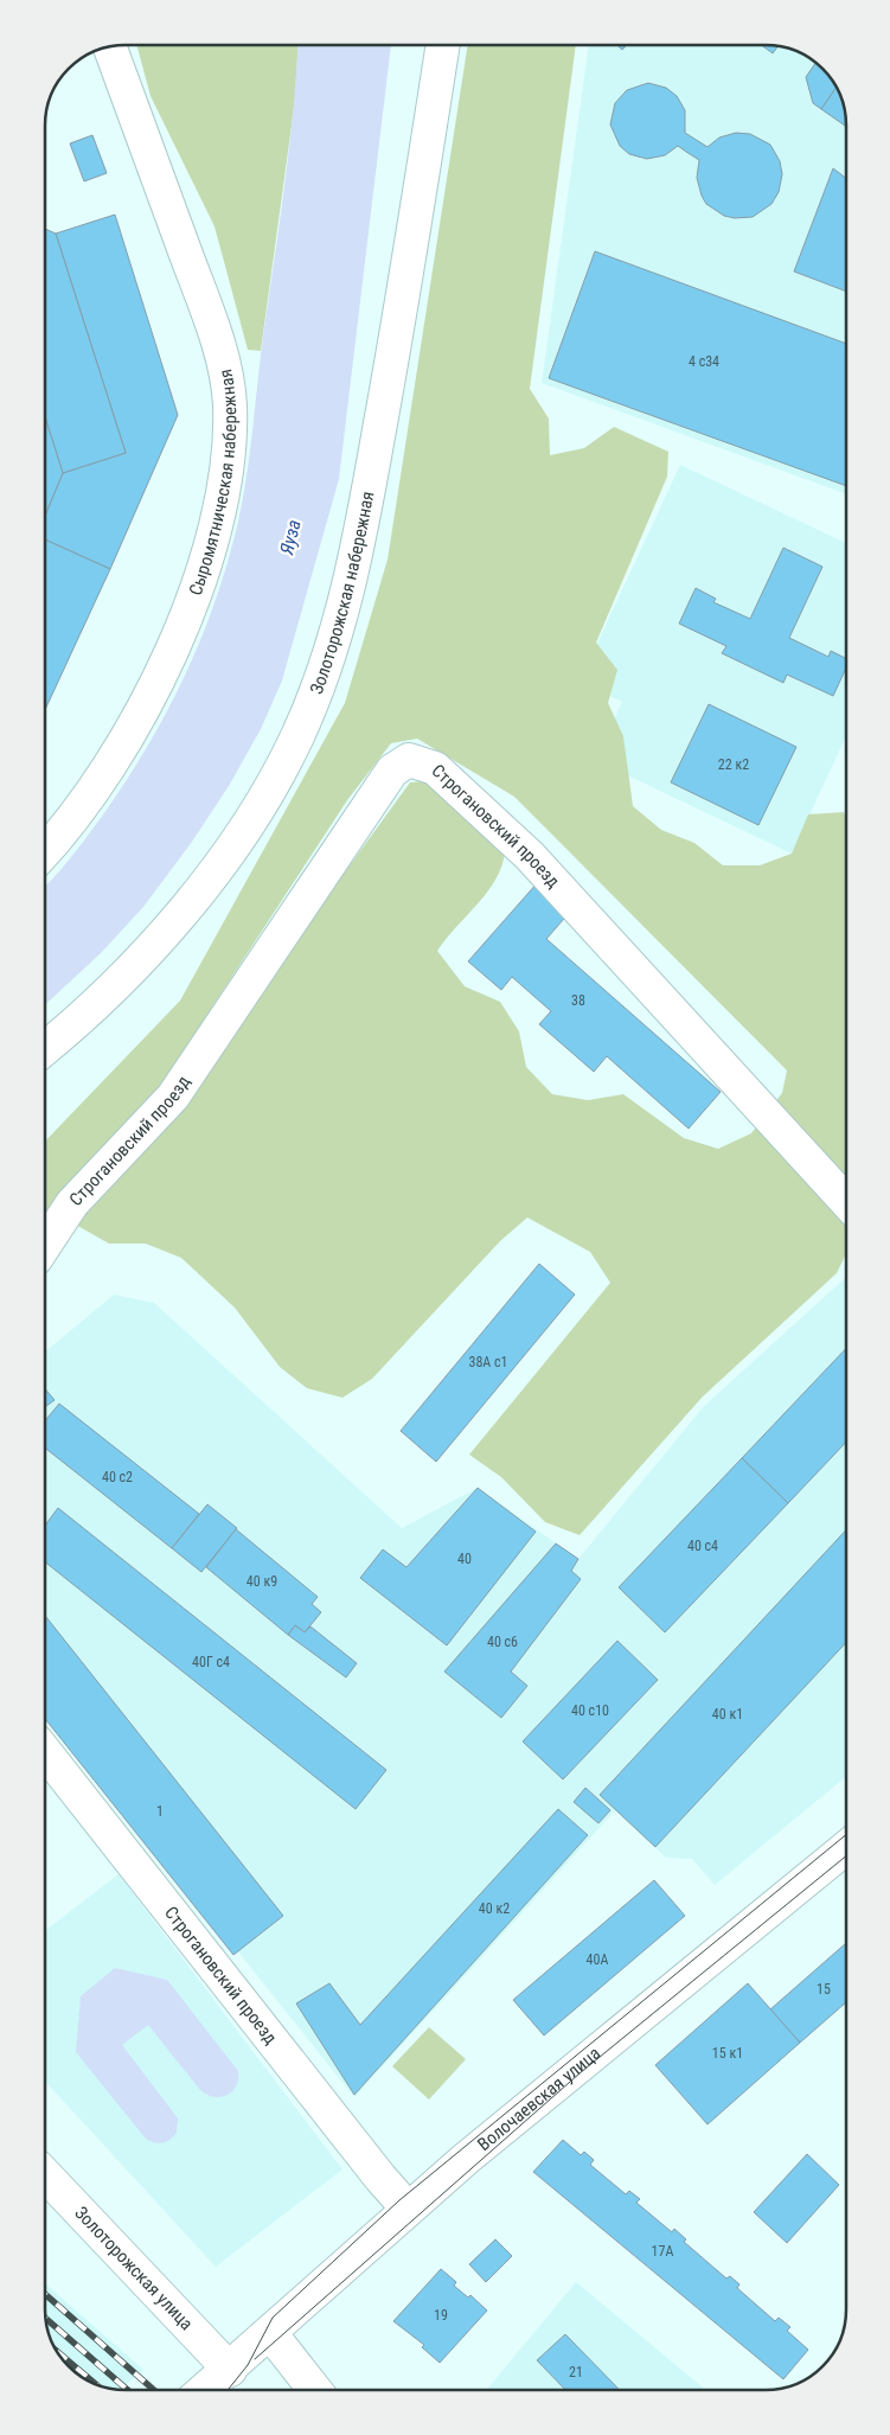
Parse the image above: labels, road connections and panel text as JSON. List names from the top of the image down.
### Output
{
  "streets": {
    "street": [
      "Сыромятническая набережная",
      "Золоторожская набережная",
      "Строгановский проезд",
      "Волочаевская улица",
      "Золоторожская улица"
    ]
  },
  "crossings": [
    ["Строгановский проезд", "Волочаевская улица"],
    ["Волочаевская улица", "Золоторожская улица"]
  ],
  "water": ["Яуза"],
  "house_numbers": [
    "4 с34",
    "22 к2",
    "38",
    "38А с1",
    "40 с2",
    "40 с4",
    "40",
    "40 к9",
    "40 с6",
    "40Г с4",
    "40 c10",
    "40 к1",
    "1",
    "40 к2",
    "40А",
    "15",
    "15 к1",
    "17А",
    "19",
    "21"
  ]
}
